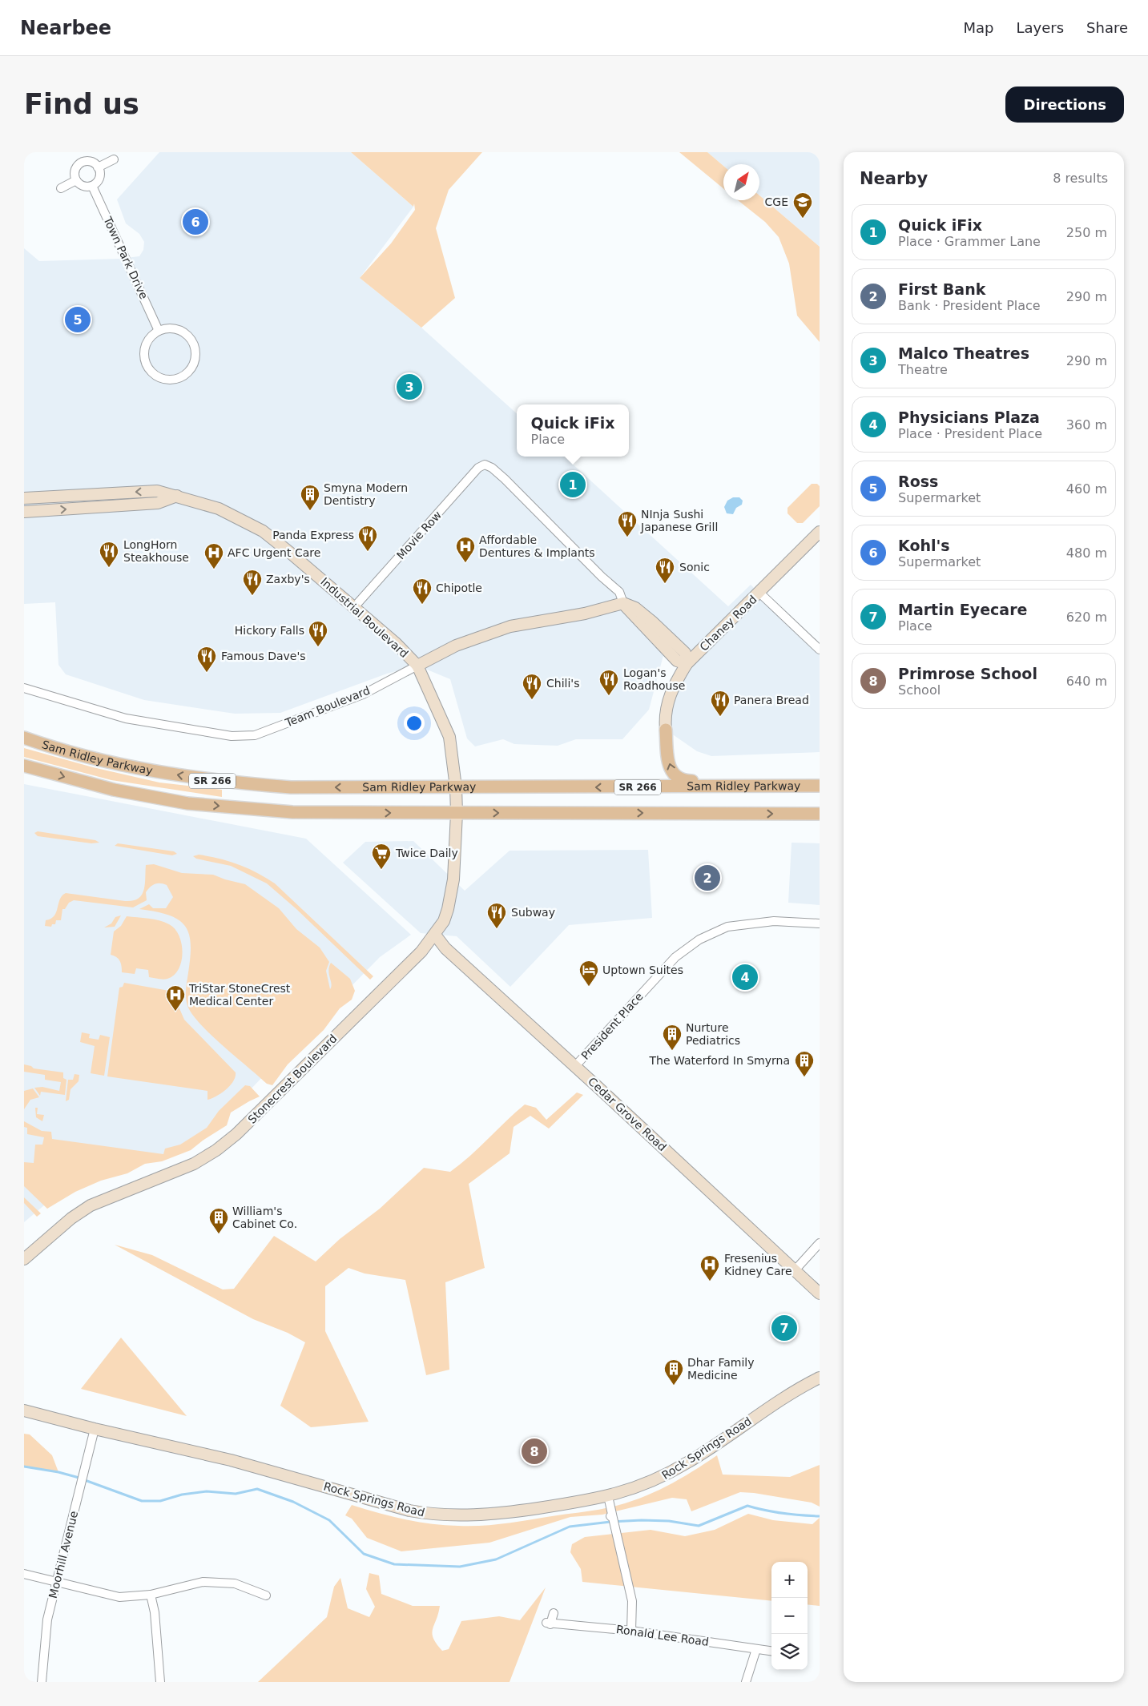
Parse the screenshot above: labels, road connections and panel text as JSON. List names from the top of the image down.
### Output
{
  "streets": {
    "main road": ["Sam Ridley Parkway", "SR 266"],
    "street": [
      "Town Park Drive",
      "Movie Row",
      "Industrial Boulevard",
      "Chaney Road",
      "Team Boulevard",
      "President Place",
      "Stonecrest Boulevard",
      "Cedar Grove Road",
      "Rock Springs Road",
      "Moorhill Avenue",
      "Ronald Lee Road"
    ]
  },
  "crossings": [
    ["Movie Row", "Industrial Boulevard"],
    ["Industrial Boulevard", "Team Boulevard"],
    ["Industrial Boulevard", "Sam Ridley Parkway"],
    ["Industrial Boulevard", "SR 266"],
    ["Industrial Boulevard", "Stonecrest Boulevard"],
    ["SR 266", "Stonecrest Boulevard"],
    ["President Place", "Cedar Grove Road"],
    ["Stonecrest Boulevard", "Cedar Grove Road"],
    ["Rock Springs Road", "Moorhill Avenue"]
  ],
  "places": {
    "school or university": ["CGE"],
    "building": [
      "Smyna Modern Dentistry",
      "Nurture Pediatrics",
      "The Waterford In Smyrna",
      "William's Cabinet Co.",
      "Dhar Family Medicine"
    ],
    "restaurant": [
      "NInja Sushi Japanese Grill",
      "Panda Express",
      "LongHorn Steakhouse",
      "Sonic",
      "Zaxby's",
      "Chipotle",
      "Hickory Falls",
      "Famous Dave's",
      "Logan's Roadhouse",
      "Chili's",
      "Panera Bread",
      "Subway"
    ],
    "hospital": [
      "Affordable Dentures & Implants",
      "AFC Urgent Care",
      "TriStar StoneCrest Medical Center",
      "Fresenius Kidney Care"
    ],
    "supermarket": ["Twice Daily"],
    "hotel": ["Uptown Suites"]
  },
  "north": "top right",
  "page": {
    "header": "Nearbee",
    "nav": ["Map", "Layers", "Share"],
    "buttons": "Directions",
    "title": "Find us",
    "heading": ["Nearby", "8 results"],
    "list": [
      {
        "mark": "1",
        "name": "Quick iFix",
        "note": "Place · Grammer Lane",
        "value": "250 m"
      },
      {
        "mark": "2",
        "name": "First Bank",
        "note": "Bank · President Place",
        "value": "290 m"
      },
      {
        "mark": "3",
        "name": "Malco Theatres",
        "note": "Theatre",
        "value": "290 m"
      },
      {
        "mark": "4",
        "name": "Physicians Plaza",
        "note": "Place · President Place",
        "value": "360 m"
      },
      {
        "mark": "5",
        "name": "Ross",
        "note": "Supermarket",
        "value": "460 m"
      },
      {
        "mark": "6",
        "name": "Kohl's",
        "note": "Supermarket",
        "value": "480 m"
      },
      {
        "mark": "7",
        "name": "Martin Eyecare",
        "note": "Place",
        "value": "620 m"
      },
      {
        "mark": "8",
        "name": "Primrose School",
        "note": "School",
        "value": "640 m"
      }
    ],
    "pins": [
      "6",
      "5",
      "3",
      "1",
      "2",
      "4",
      "7",
      "8"
    ],
    "popup": ["Quick iFix", "Place"],
    "map_buttons": ["+", "−"]
  }
}
